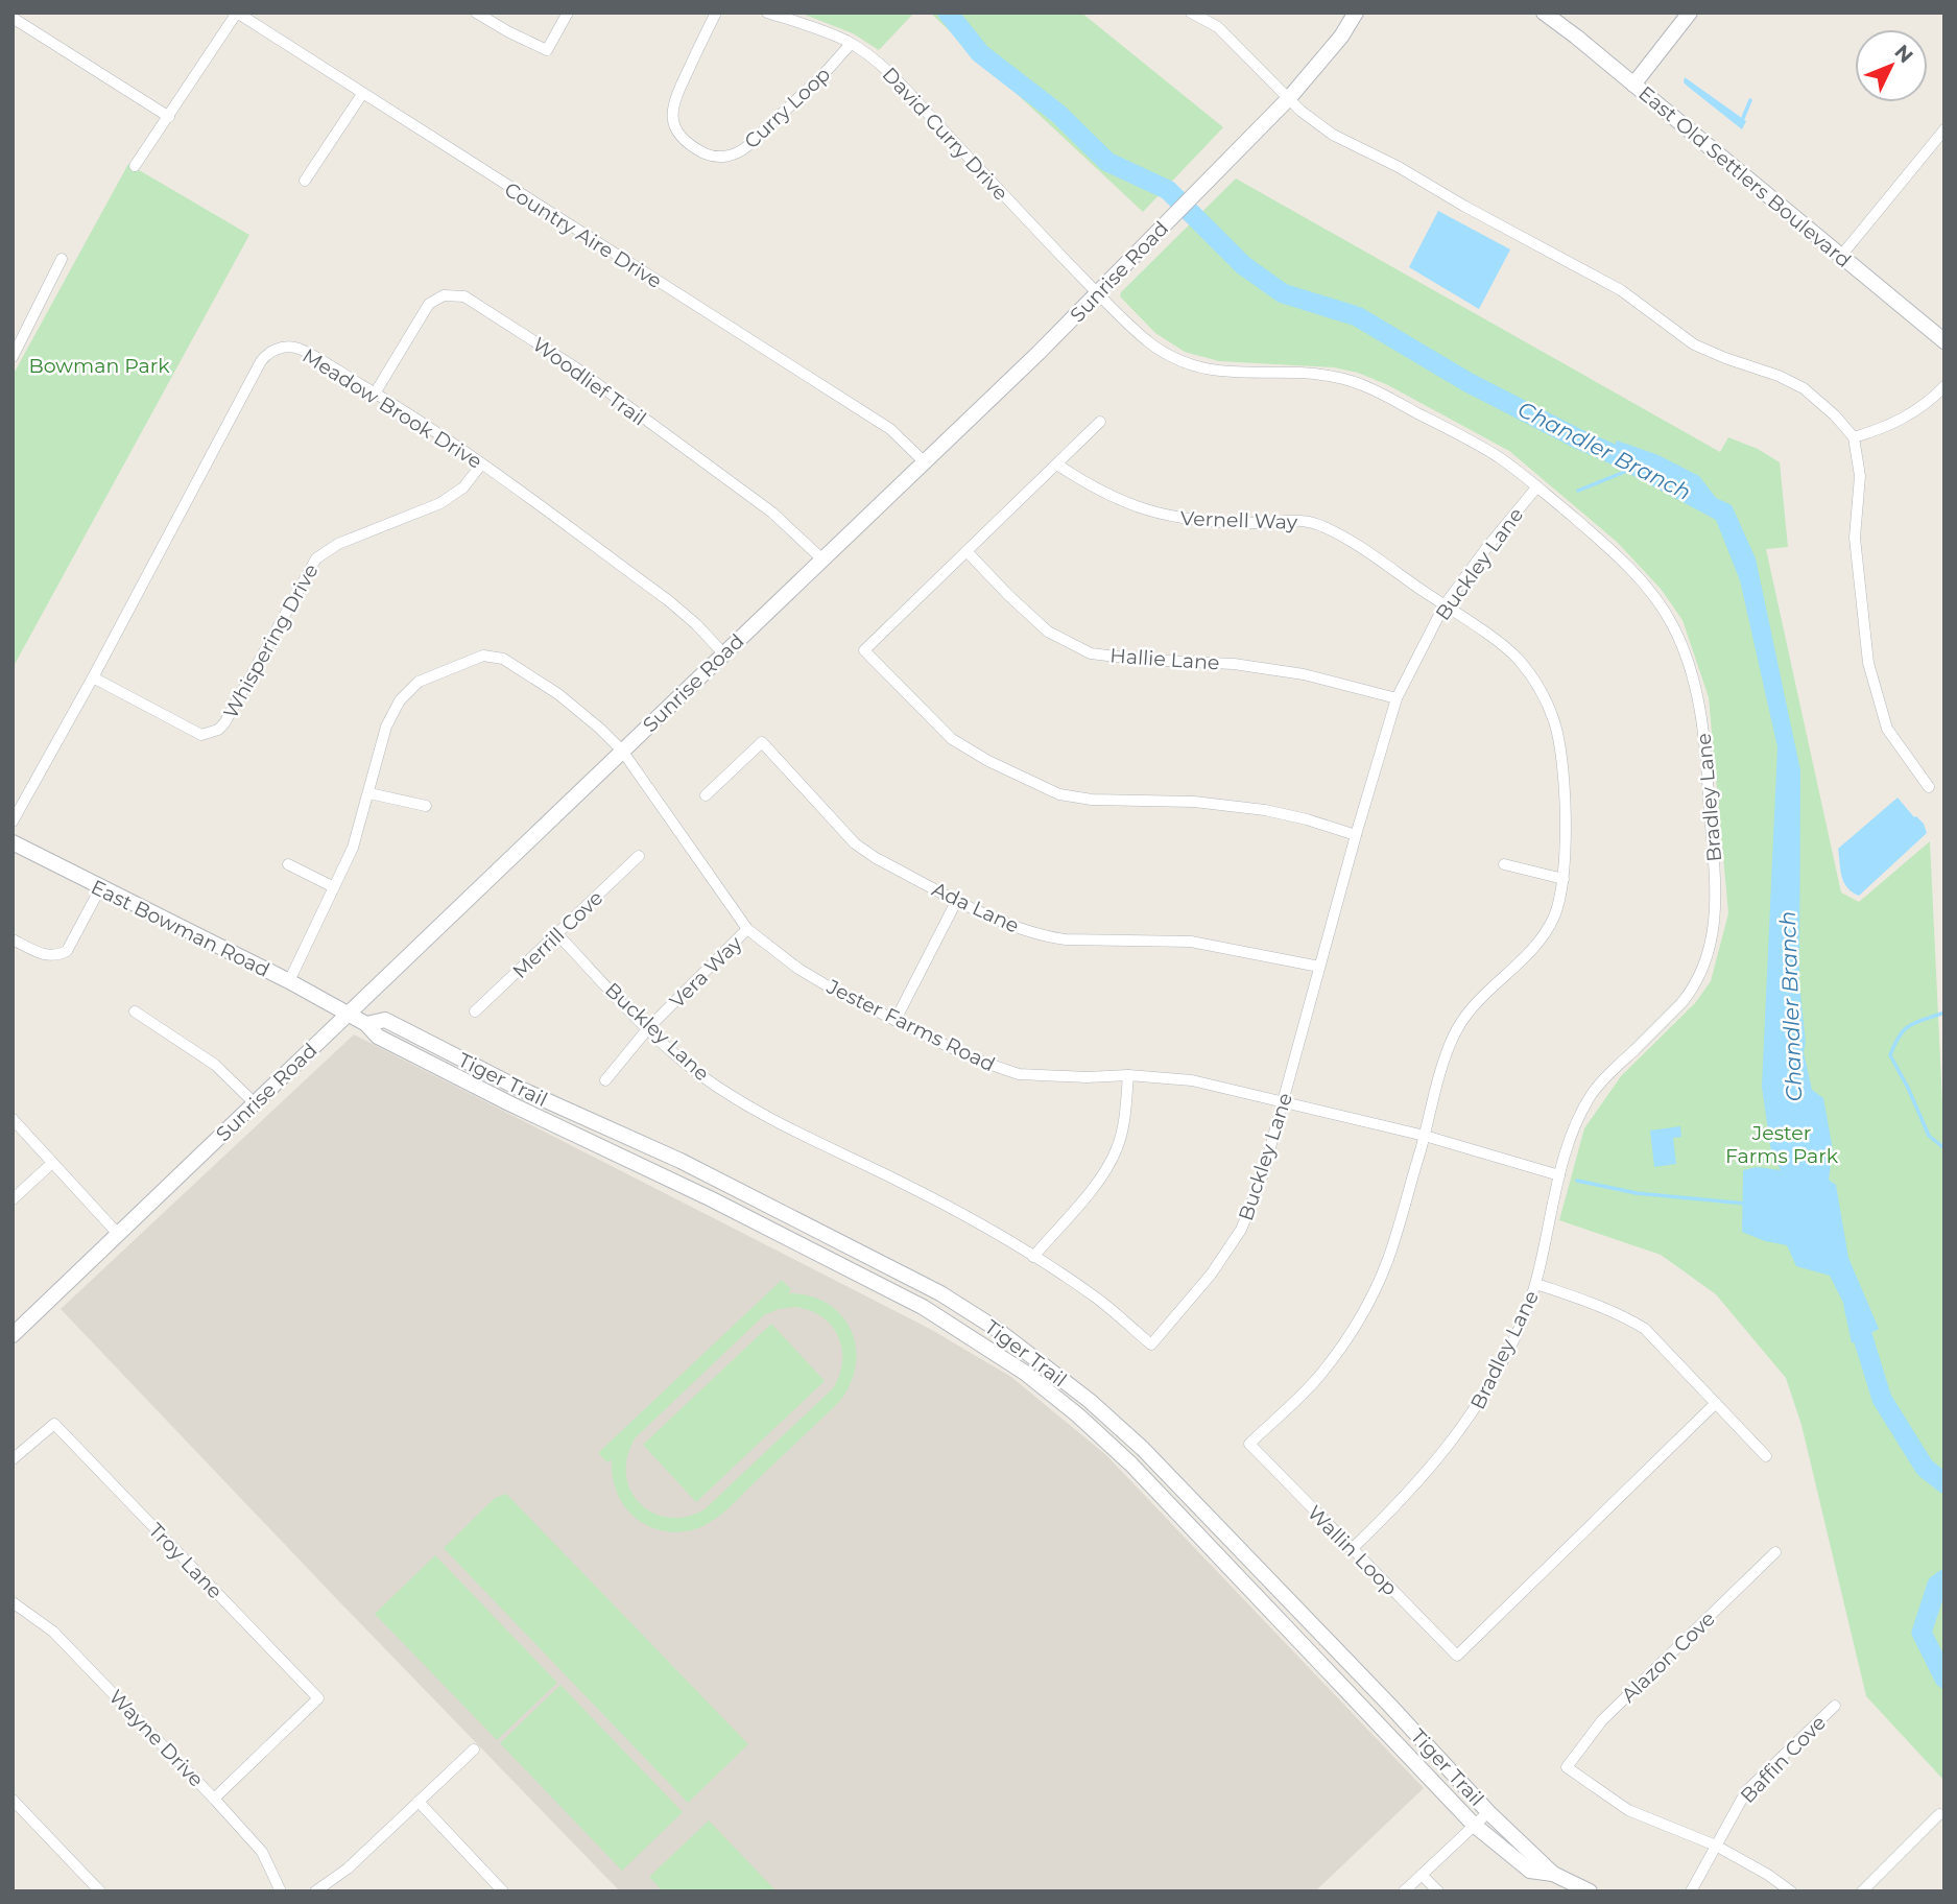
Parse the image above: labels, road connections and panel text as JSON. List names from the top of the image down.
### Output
{
  "streets": {
    "street": [
      "Curry Loop",
      "David Curry Drive",
      "East Old Settlers Boulevard",
      "Country Aire Drive",
      "Sunrise Road",
      "Woodlief Trail",
      "Meadow Brook Drive",
      "Vernell Way",
      "Buckley Lane",
      "Whispering Drive",
      "Hallie Lane",
      "Bradley Lane",
      "Ada Lane",
      "East Bowman Road",
      "Merrill Cove",
      "Vera Way",
      "Jester Farms Road",
      "Tiger Trail",
      "Wallin Loop",
      "Troy Lane",
      "Alazon Cove",
      "Wayne Drive",
      "Baffin Cove"
    ]
  },
  "crossings": [
    ["Curry Loop", "David Curry Drive"],
    ["David Curry Drive", "Sunrise Road"],
    ["David Curry Drive", "Bradley Lane"],
    ["Country Aire Drive", "Sunrise Road"],
    ["Sunrise Road", "Woodlief Trail"],
    ["Sunrise Road", "Meadow Brook Drive"],
    ["Sunrise Road", "Bradley Lane"],
    ["Sunrise Road", "East Bowman Road"],
    ["Sunrise Road", "Jester Farms Road"],
    ["Sunrise Road", "Tiger Trail"],
    ["Woodlief Trail", "Meadow Brook Drive"],
    ["Meadow Brook Drive", "Whispering Drive"],
    ["Vernell Way", "Buckley Lane"],
    ["Vernell Way", "Jester Farms Road"],
    ["Vernell Way", "Wallin Loop"],
    ["Buckley Lane", "Hallie Lane"],
    ["Buckley Lane", "Bradley Lane"],
    ["Buckley Lane", "Ada Lane"],
    ["Buckley Lane", "Merrill Cove"],
    ["Buckley Lane", "Vera Way"],
    ["Buckley Lane", "Jester Farms Road"],
    ["Bradley Lane", "Jester Farms Road"],
    ["Bradley Lane", "Wallin Loop"],
    ["East Bowman Road", "Jester Farms Road"],
    ["East Bowman Road", "Tiger Trail"],
    ["Vera Way", "Jester Farms Road"],
    ["Jester Farms Road", "Wallin Loop"],
    ["Troy Lane", "Wayne Drive"],
    ["Alazon Cove", "Baffin Cove"]
  ],
  "water": ["Chandler Branch"],
  "parks": ["Bowman Park", "Jester Farms Park"],
  "north": "top right"
}
